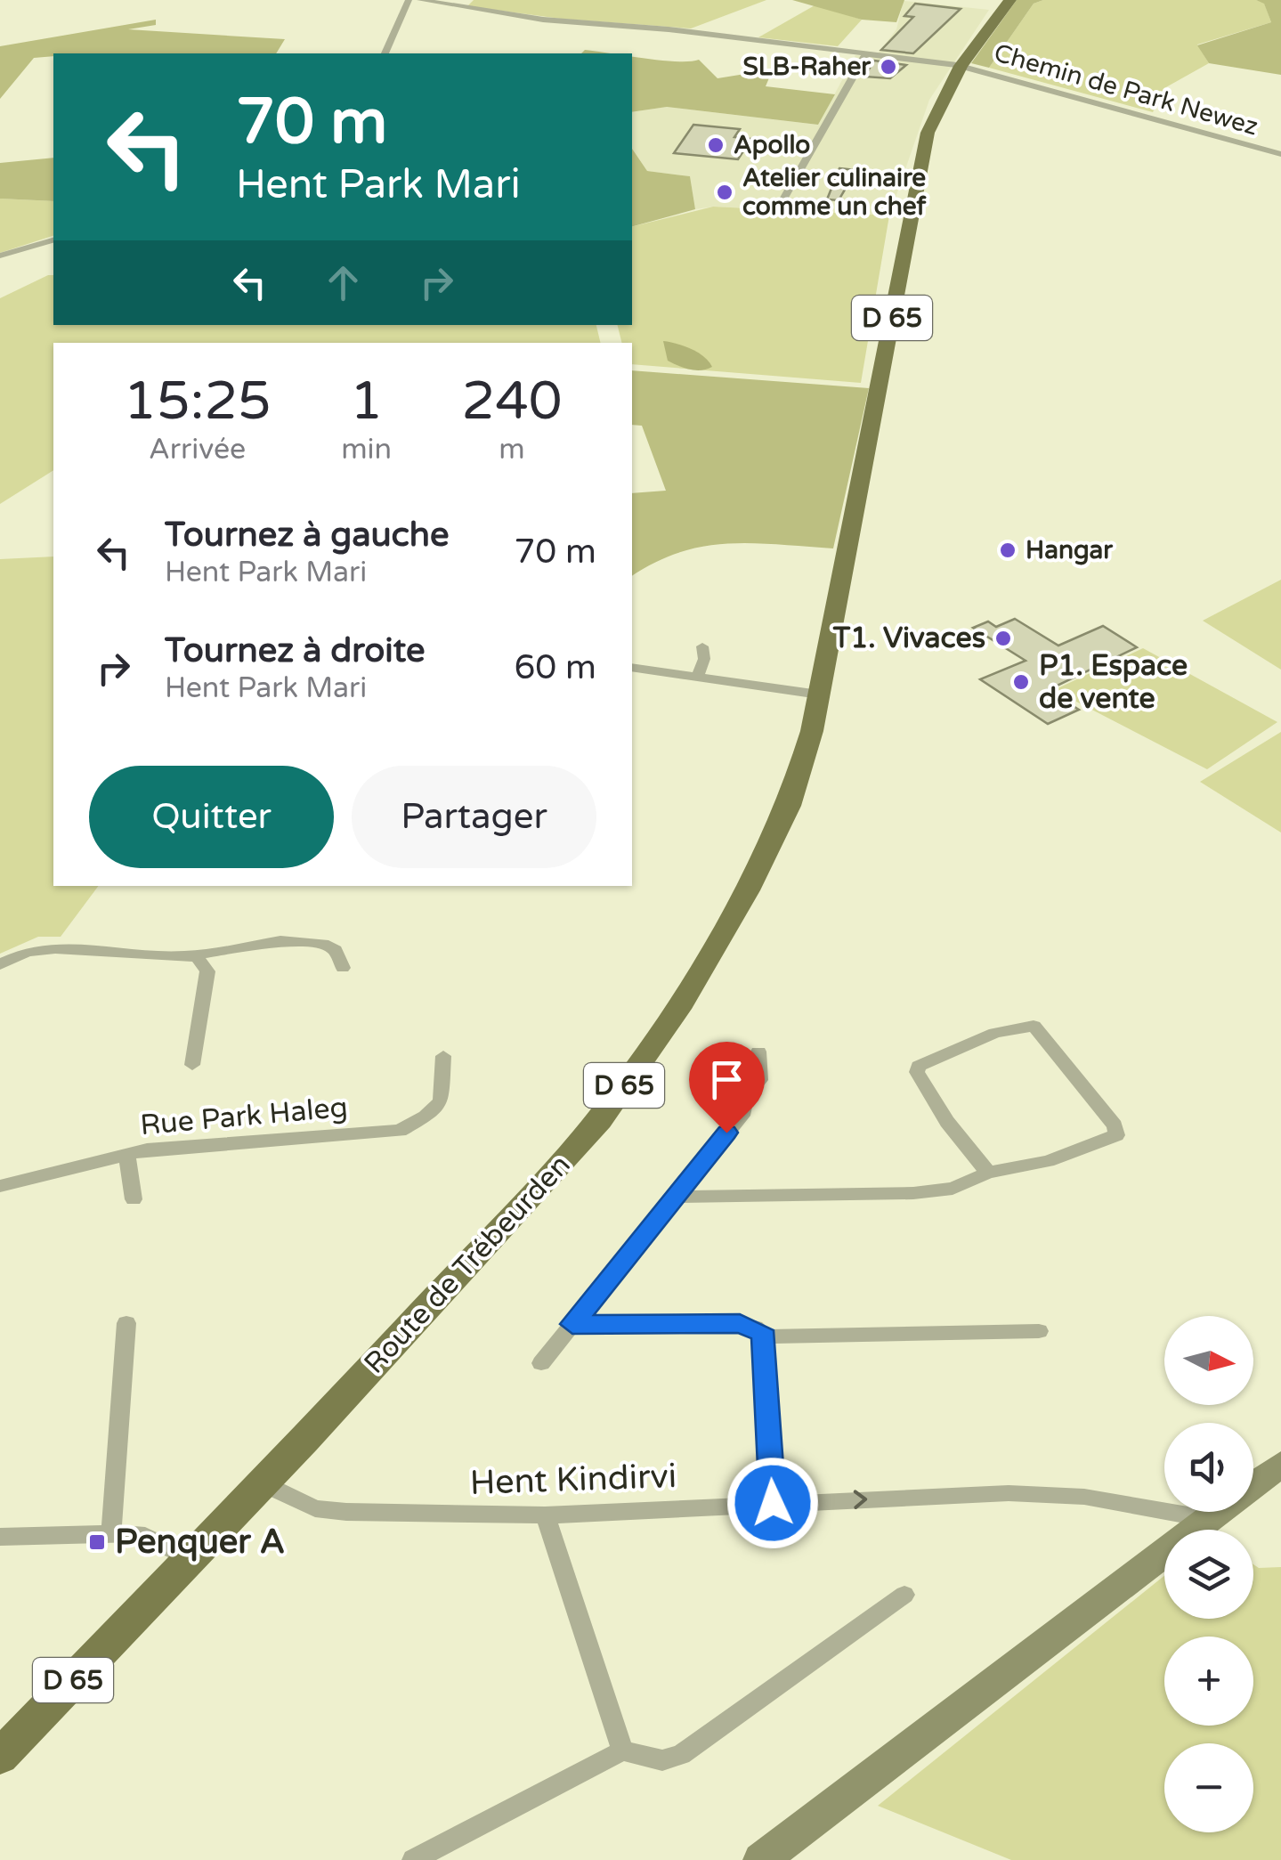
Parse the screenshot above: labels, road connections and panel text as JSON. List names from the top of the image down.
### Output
{
  "streets": {
    "main road": ["D 65", "Route de Trébeurden"],
    "street": ["Chemin de Park Newez", "Rue Park Haleg", "Hent Kindirvi"]
  },
  "crossings": [
    ["Chemin de Park Newez", "D 65"],
    ["Chemin de Park Newez", "Route de Trébeurden"],
    ["D 65", "Route de Trébeurden"],
    ["Route de Trébeurden", "Hent Kindirvi"]
  ],
  "one_way": ["Hent Kindirvi"],
  "places": {
    "other": [
      "SLB-Raher",
      "Apollo",
      "Atelier culinaire comme un chef",
      "Hangar",
      "T1. Vivaces",
      "P1. Espace de vente"
    ],
    "transit": ["Penquer A"]
  },
  "north": "right",
  "page": {
    "turn": ["70 m", "Hent Park Mari"],
    "eta": [
      "15:25",
      "Arrivée",
      "1",
      "min",
      "240",
      "m"
    ],
    "list": [
      {
        "name": "Tournez à gauche",
        "note": "Hent Park Mari",
        "value": "70 m"
      },
      {
        "name": "Tournez à droite",
        "note": "Hent Park Mari",
        "value": "60 m"
      }
    ],
    "buttons": ["Quitter", "Partager"],
    "map_buttons": ["+", "−"]
  }
}
